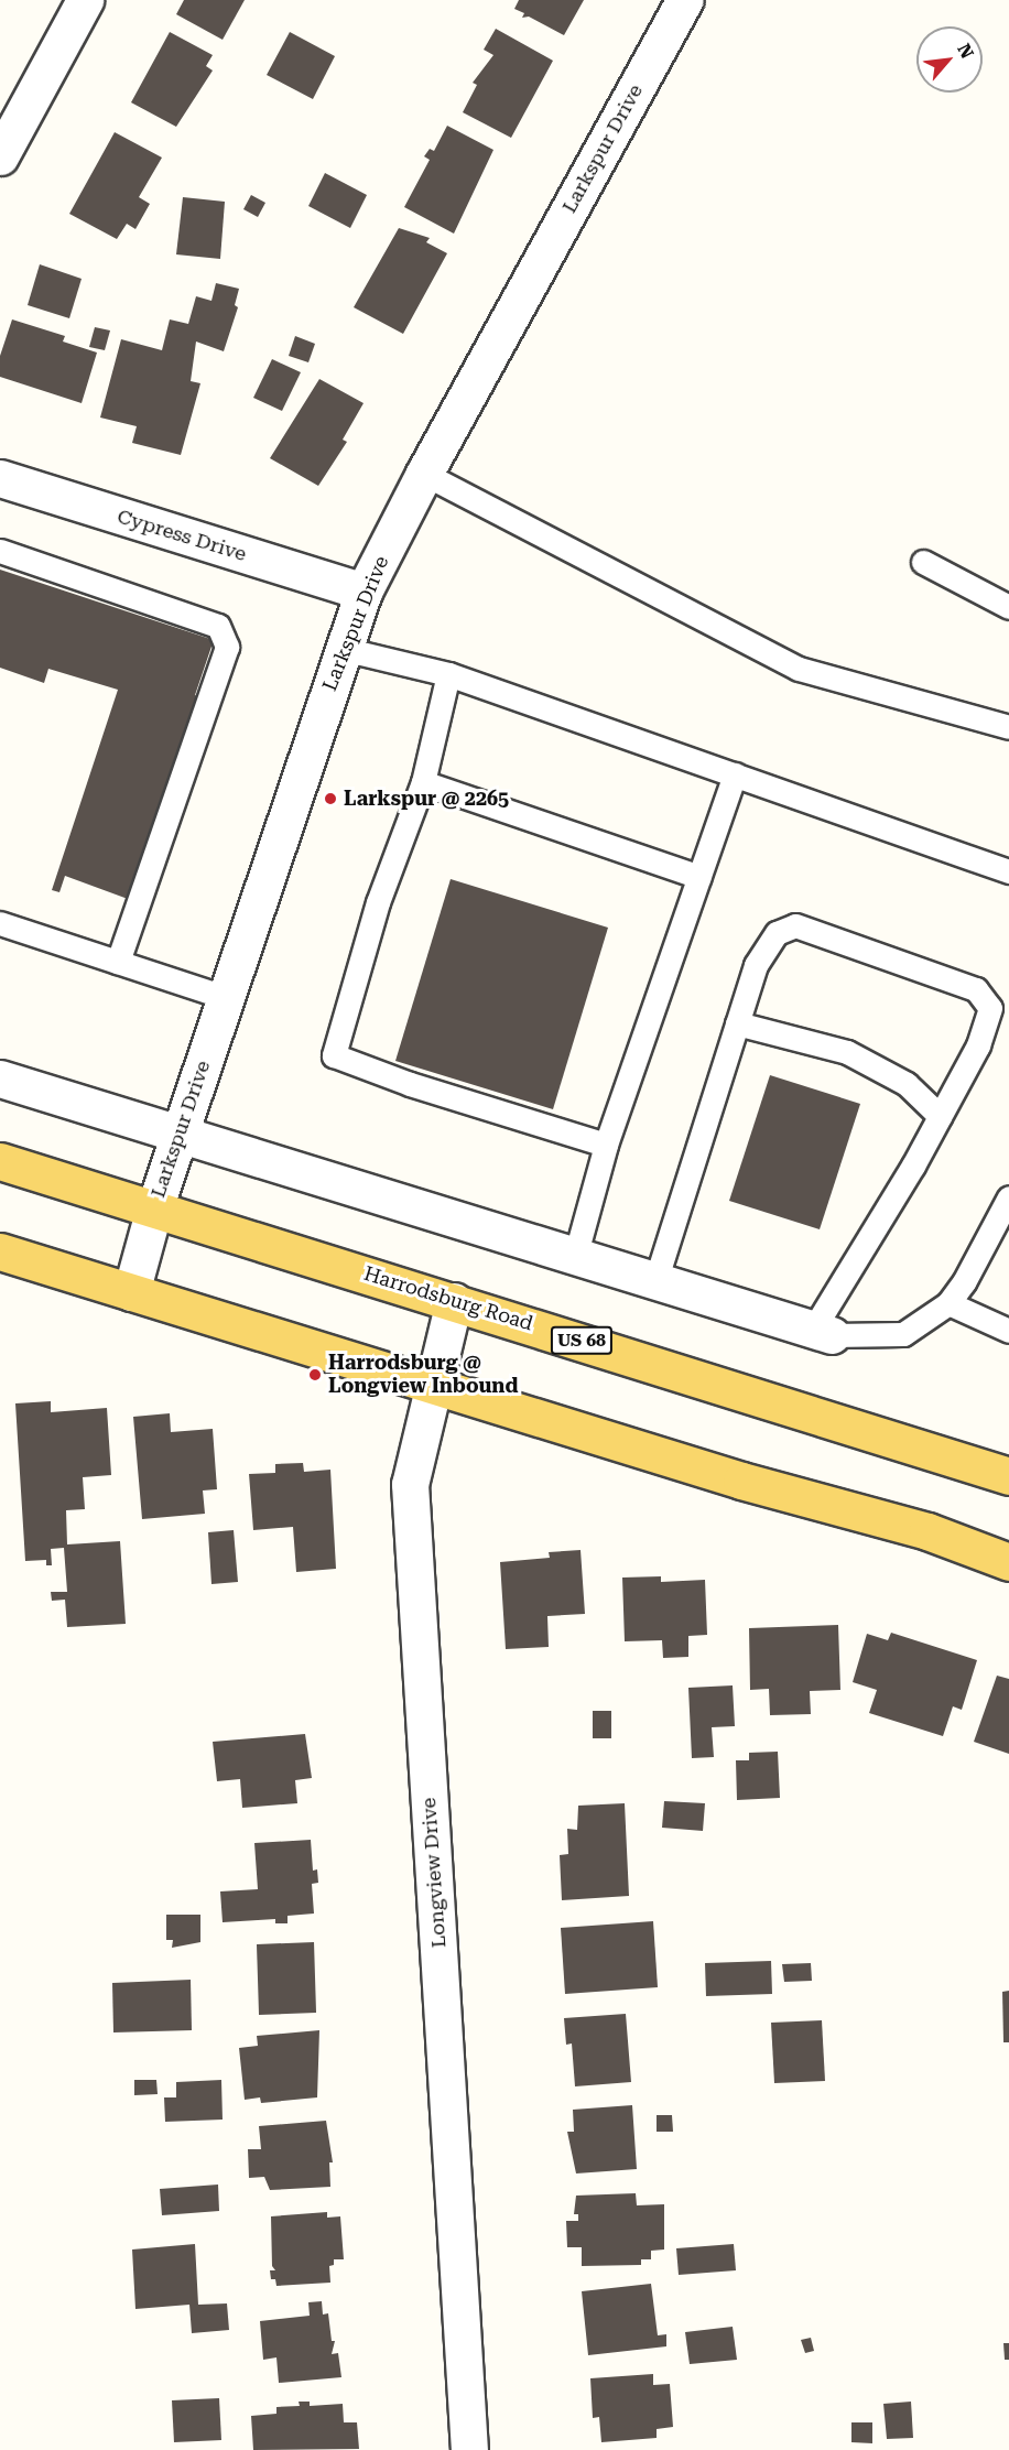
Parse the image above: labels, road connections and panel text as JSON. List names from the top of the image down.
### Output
{
  "streets": {
    "main road": ["Harrodsburg Road", "US 68"],
    "street": ["Larkspur Drive", "Cypress Drive", "Longview Drive"]
  },
  "crossings": [
    ["Larkspur Drive", "Cypress Drive"],
    ["Larkspur Drive", "Harrodsburg Road"],
    ["Harrodsburg Road", "Longview Drive"]
  ],
  "places": ["Larkspur @ 2265", "Harrodsburg @ Longview Inbound"],
  "north": "top right"
}
